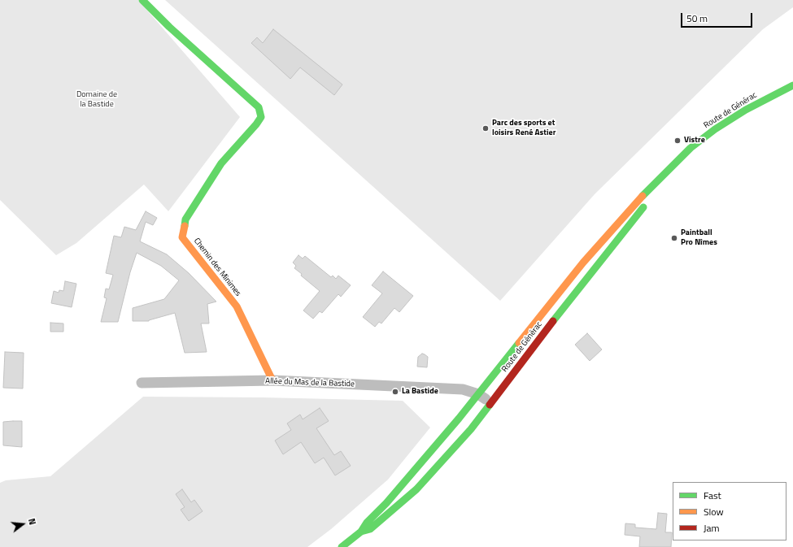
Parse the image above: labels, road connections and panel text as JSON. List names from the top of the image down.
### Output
{
  "streets": {
    "street": ["Route de Générac", "Chemin des Minimes", "Allée du Mas de la Bastide"]
  },
  "crossings": [
    ["Route de Générac", "Allée du Mas de la Bastide"],
    ["Chemin des Minimes", "Allée du Mas de la Bastide"]
  ],
  "parks": ["Domaine de la Bastide"],
  "places": [
    "Parc des sports et loisirs René Astier",
    "Vistre",
    "Paintball Pro Nîmes",
    "La Bastide"
  ],
  "legend": ["Fast", "Slow", "Jam"],
  "scale_bar": "50 m",
  "north": "right"
}
